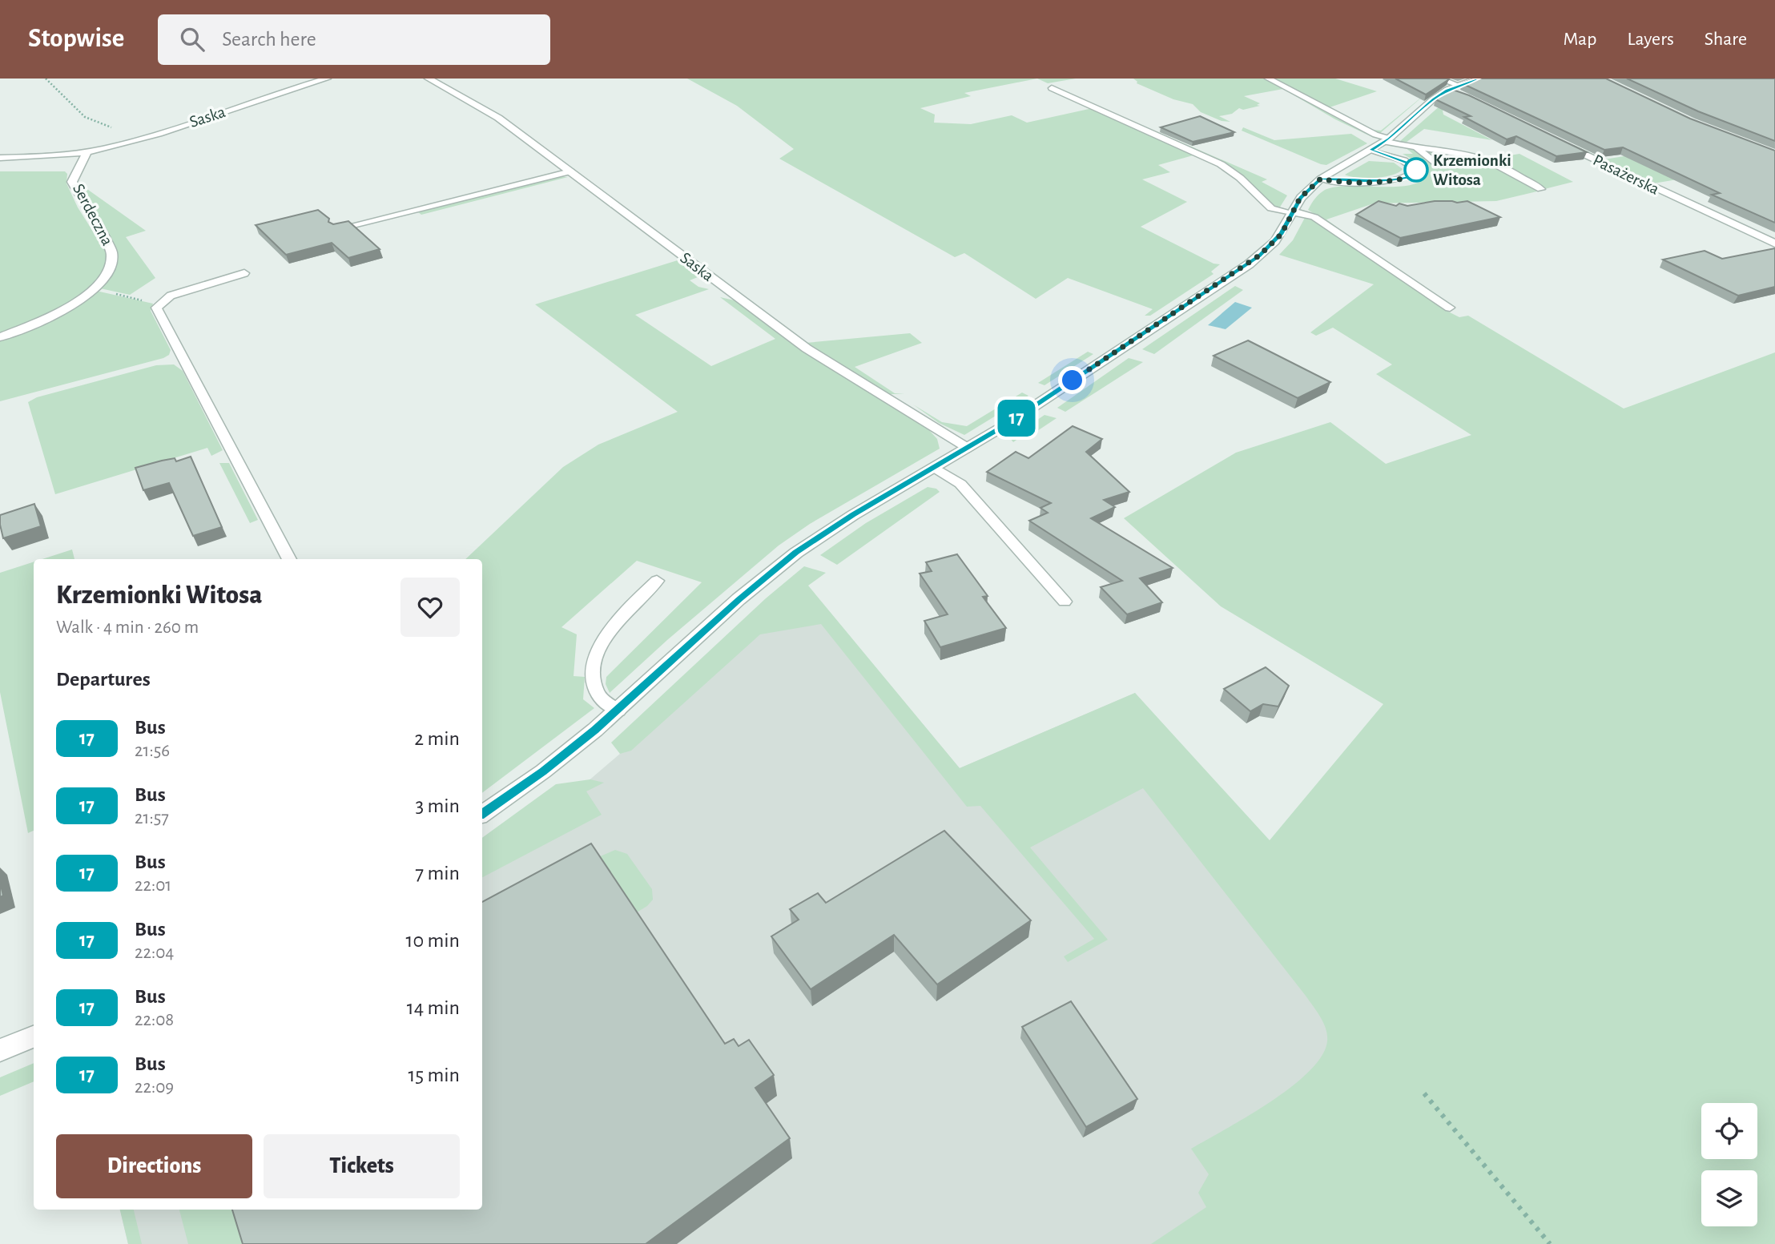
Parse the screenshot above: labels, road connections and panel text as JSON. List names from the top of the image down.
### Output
{
  "streets": {
    "street": ["Saska", "Pasażerska", "Serdeczna"]
  },
  "crossings": [
    ["Saska", "Serdeczna"]
  ],
  "places": ["Krzemionki Witosa"],
  "lines": ["bus line 17"],
  "page": {
    "header": "Stopwise",
    "search": "Search here",
    "nav": ["Map", "Layers", "Share"],
    "on_map": "17",
    "heading": [
      ["Krzemionki Witosa", "Walk · 4 min · 260 m"],
      "Departures"
    ],
    "list": [
      {
        "mark": "17",
        "name": "Bus",
        "note": "21:56",
        "value": "2 min"
      },
      {
        "mark": "17",
        "name": "Bus",
        "note": "21:57",
        "value": "3 min"
      },
      {
        "mark": "17",
        "name": "Bus",
        "note": "22:01",
        "value": "7 min"
      },
      {
        "mark": "17",
        "name": "Bus",
        "note": "22:04",
        "value": "10 min"
      },
      {
        "mark": "17",
        "name": "Bus",
        "note": "22:08",
        "value": "14 min"
      },
      {
        "mark": "17",
        "name": "Bus",
        "note": "22:09",
        "value": "15 min"
      }
    ],
    "buttons": ["Directions", "Tickets"]
  }
}
